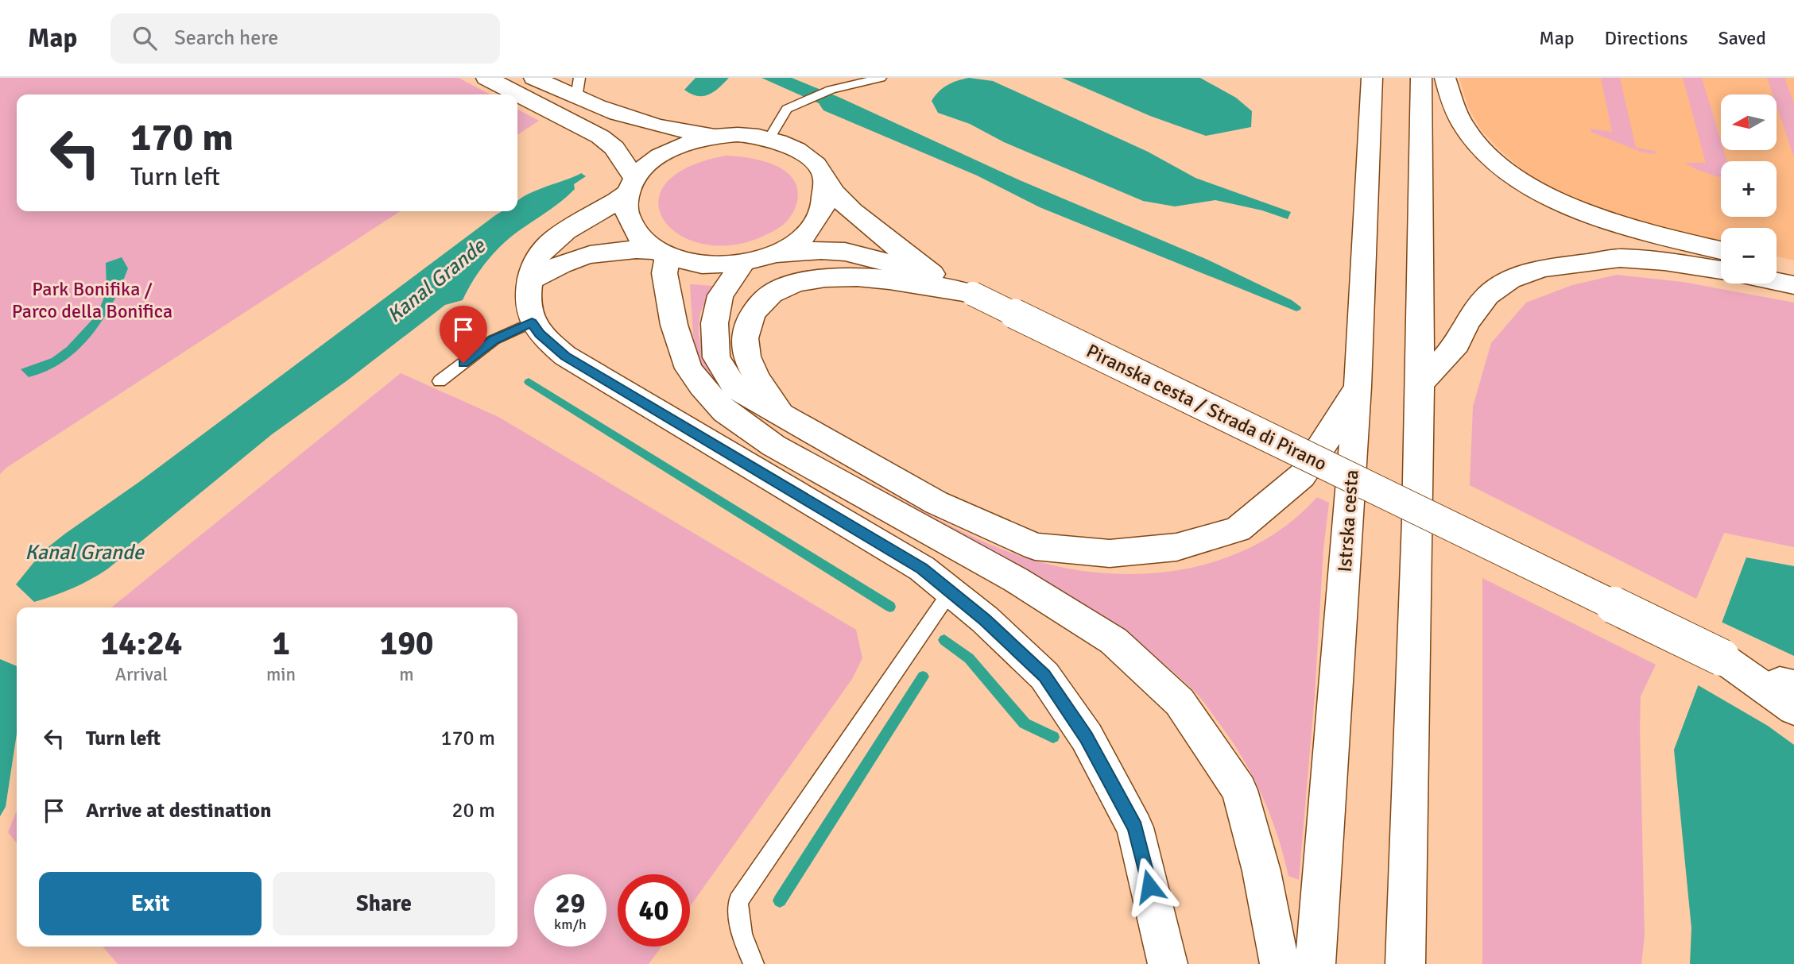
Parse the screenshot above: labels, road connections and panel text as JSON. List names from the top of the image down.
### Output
{
  "streets": {
    "main road": ["Piranska cesta / Strada di Pirano", "Istrska cesta"]
  },
  "water": ["Kanal Grande"],
  "parks": ["Park Bonifika / Parco della Bonifica"],
  "north": "left",
  "page": {
    "header": "Map",
    "search": "Search here",
    "nav": ["Map", "Directions", "Saved"],
    "map_buttons": ["+", "−"],
    "turn": ["170 m", "Turn left"],
    "eta": [
      "14:24",
      "Arrival",
      "1",
      "min",
      "190",
      "m"
    ],
    "list": [
      {
        "name": "Turn left",
        "value": "170 m"
      },
      {
        "name": "Arrive at destination",
        "value": "20 m"
      }
    ],
    "buttons": ["Exit", "Share"],
    "speed": "29 km/h",
    "limit": "40"
  }
}
